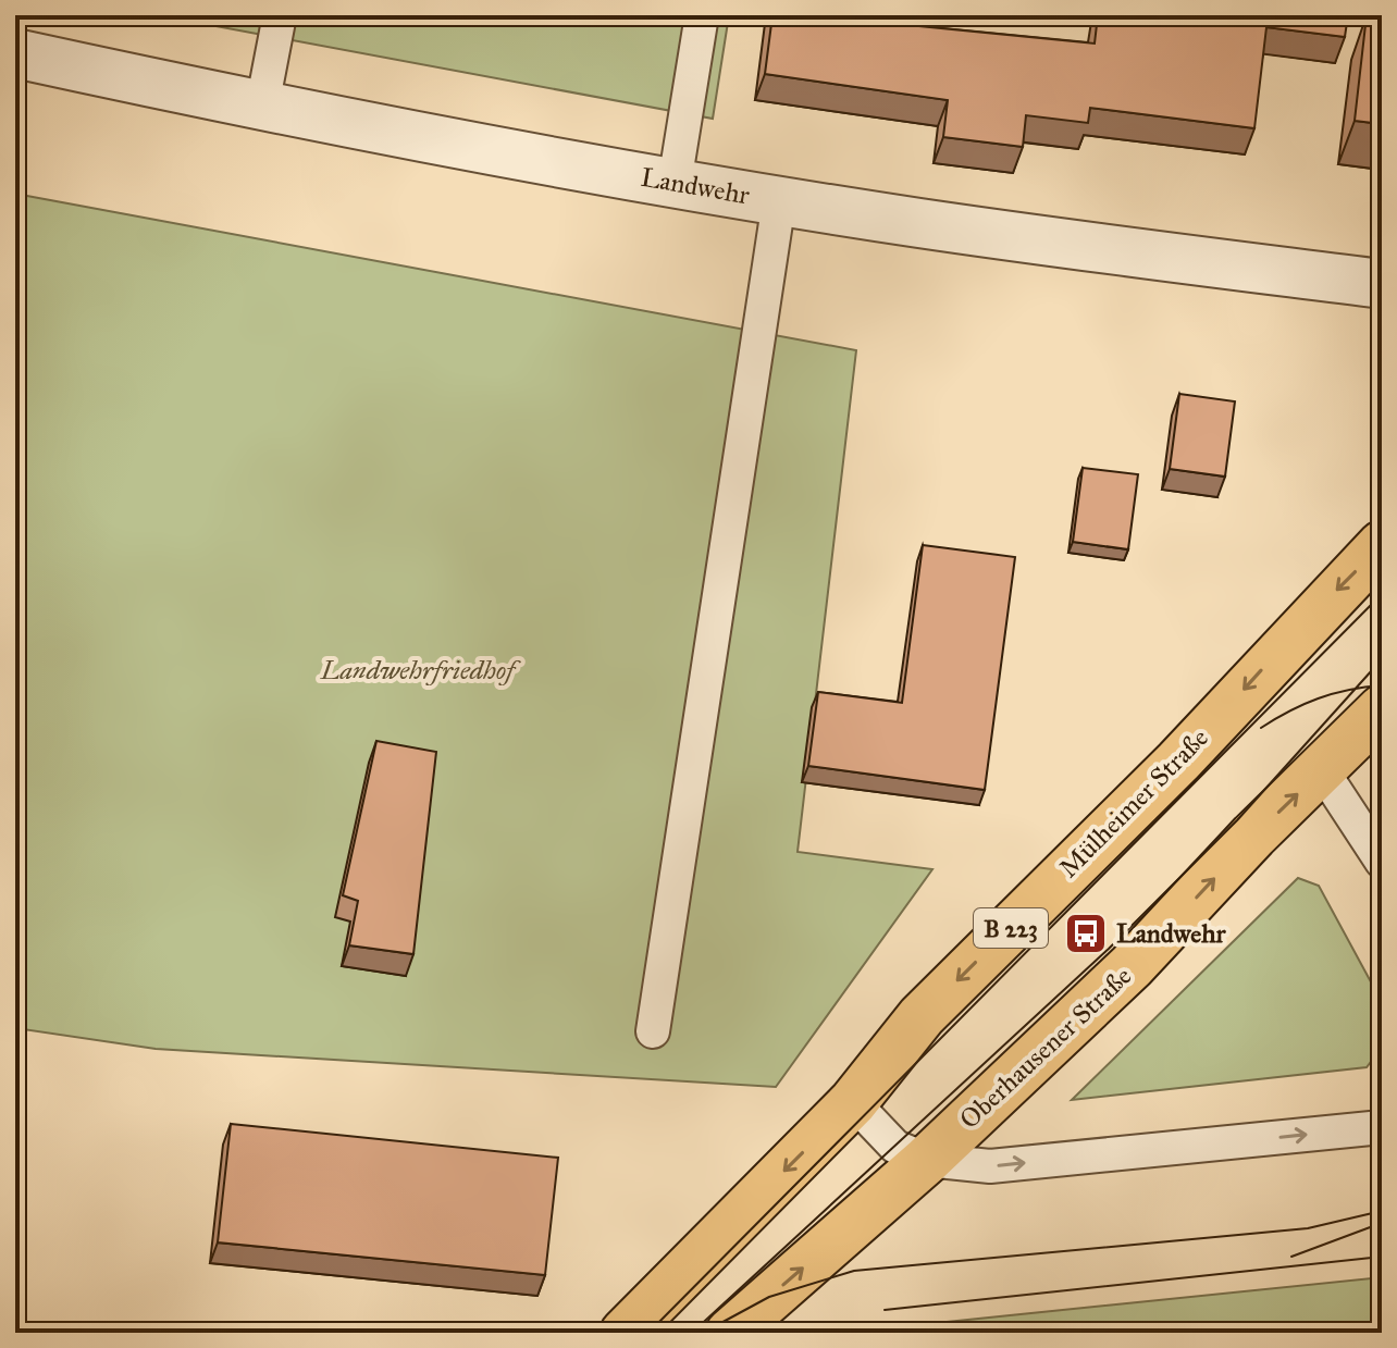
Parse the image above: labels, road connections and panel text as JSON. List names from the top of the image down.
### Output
{
  "streets": {
    "main road": ["Mülheimer Straße", "B 223", "Oberhausener Straße"],
    "street": ["Landwehr"]
  },
  "crossings": [
    ["Mülheimer Straße", "B 223"]
  ],
  "one_way": ["Mülheimer Straße"],
  "parks": ["Landwehrfriedhof"],
  "places": {
    "bus stop": ["Landwehr"]
  }
}
